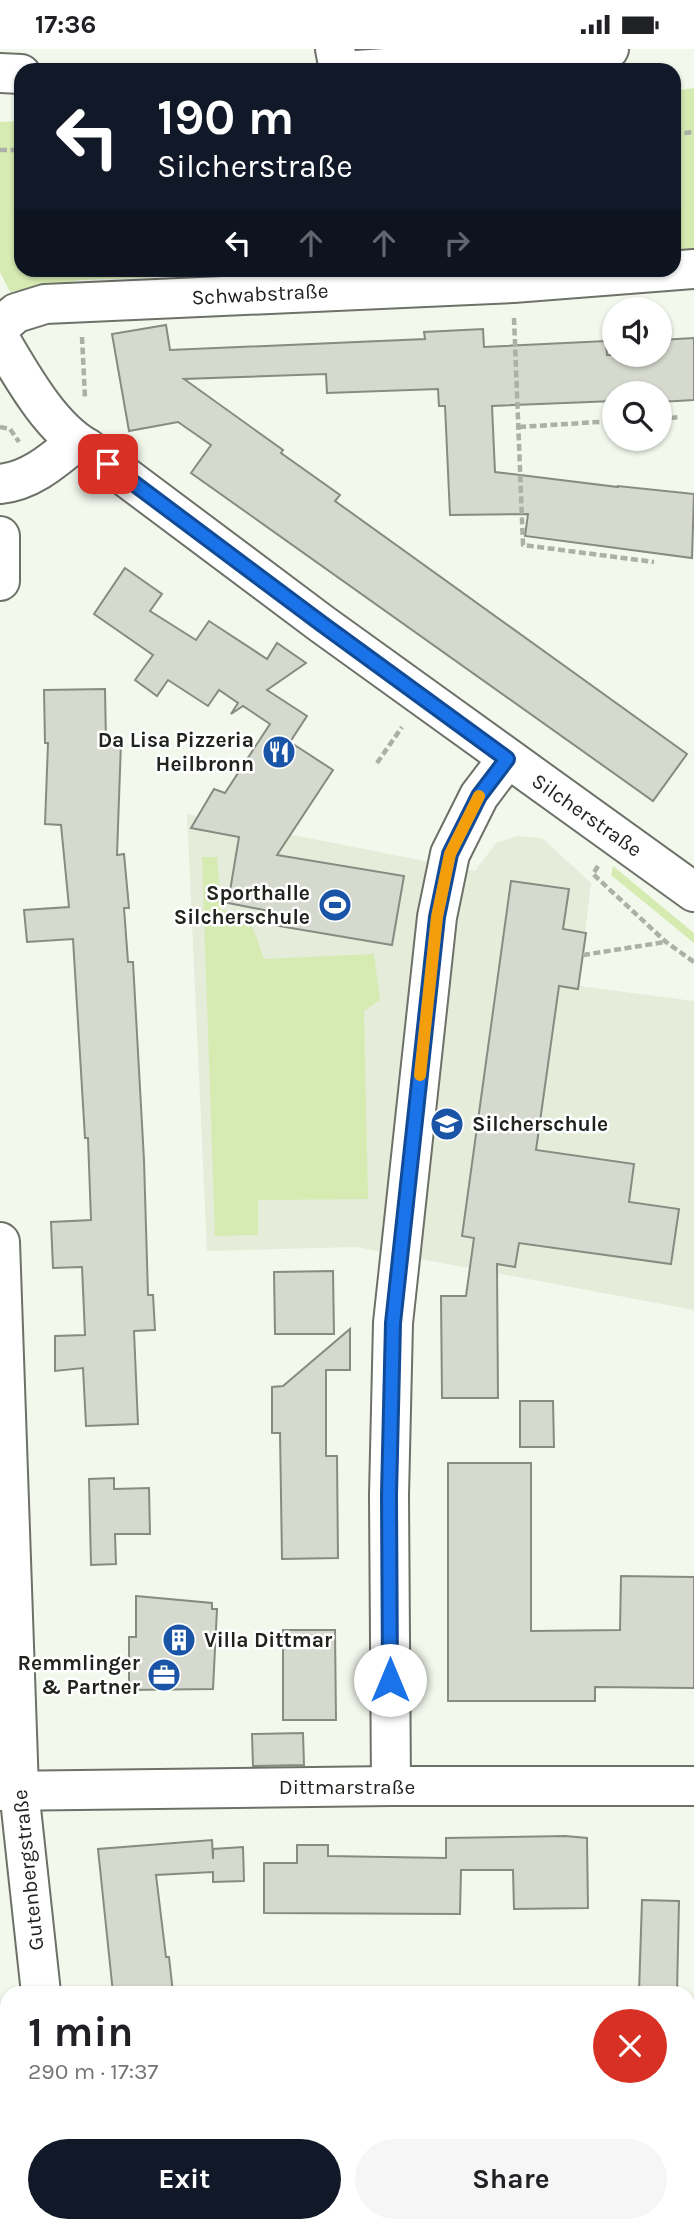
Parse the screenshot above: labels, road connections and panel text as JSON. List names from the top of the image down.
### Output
{
  "streets": {
    "street": [
      "Schwabstraße",
      "Silcherstraße",
      "Dittmarstraße",
      "Gutenbergstraße"
    ]
  },
  "crossings": [
    ["Dittmarstraße", "Gutenbergstraße"]
  ],
  "places": {
    "restaurant": ["Da Lisa Pizzeria Heilbronn"],
    "sports": ["Sporthalle Silcherschule"],
    "school or university": ["Silcherschule"],
    "building": ["Villa Dittmar"],
    "office": ["Remmlinger & Partner"]
  },
  "page": {
    "status": "17:36",
    "turn": ["190 m", "Silcherstraße"],
    "heading": ["1 min", "290 m · 17:37"],
    "buttons": ["Exit", "Share"]
  }
}
